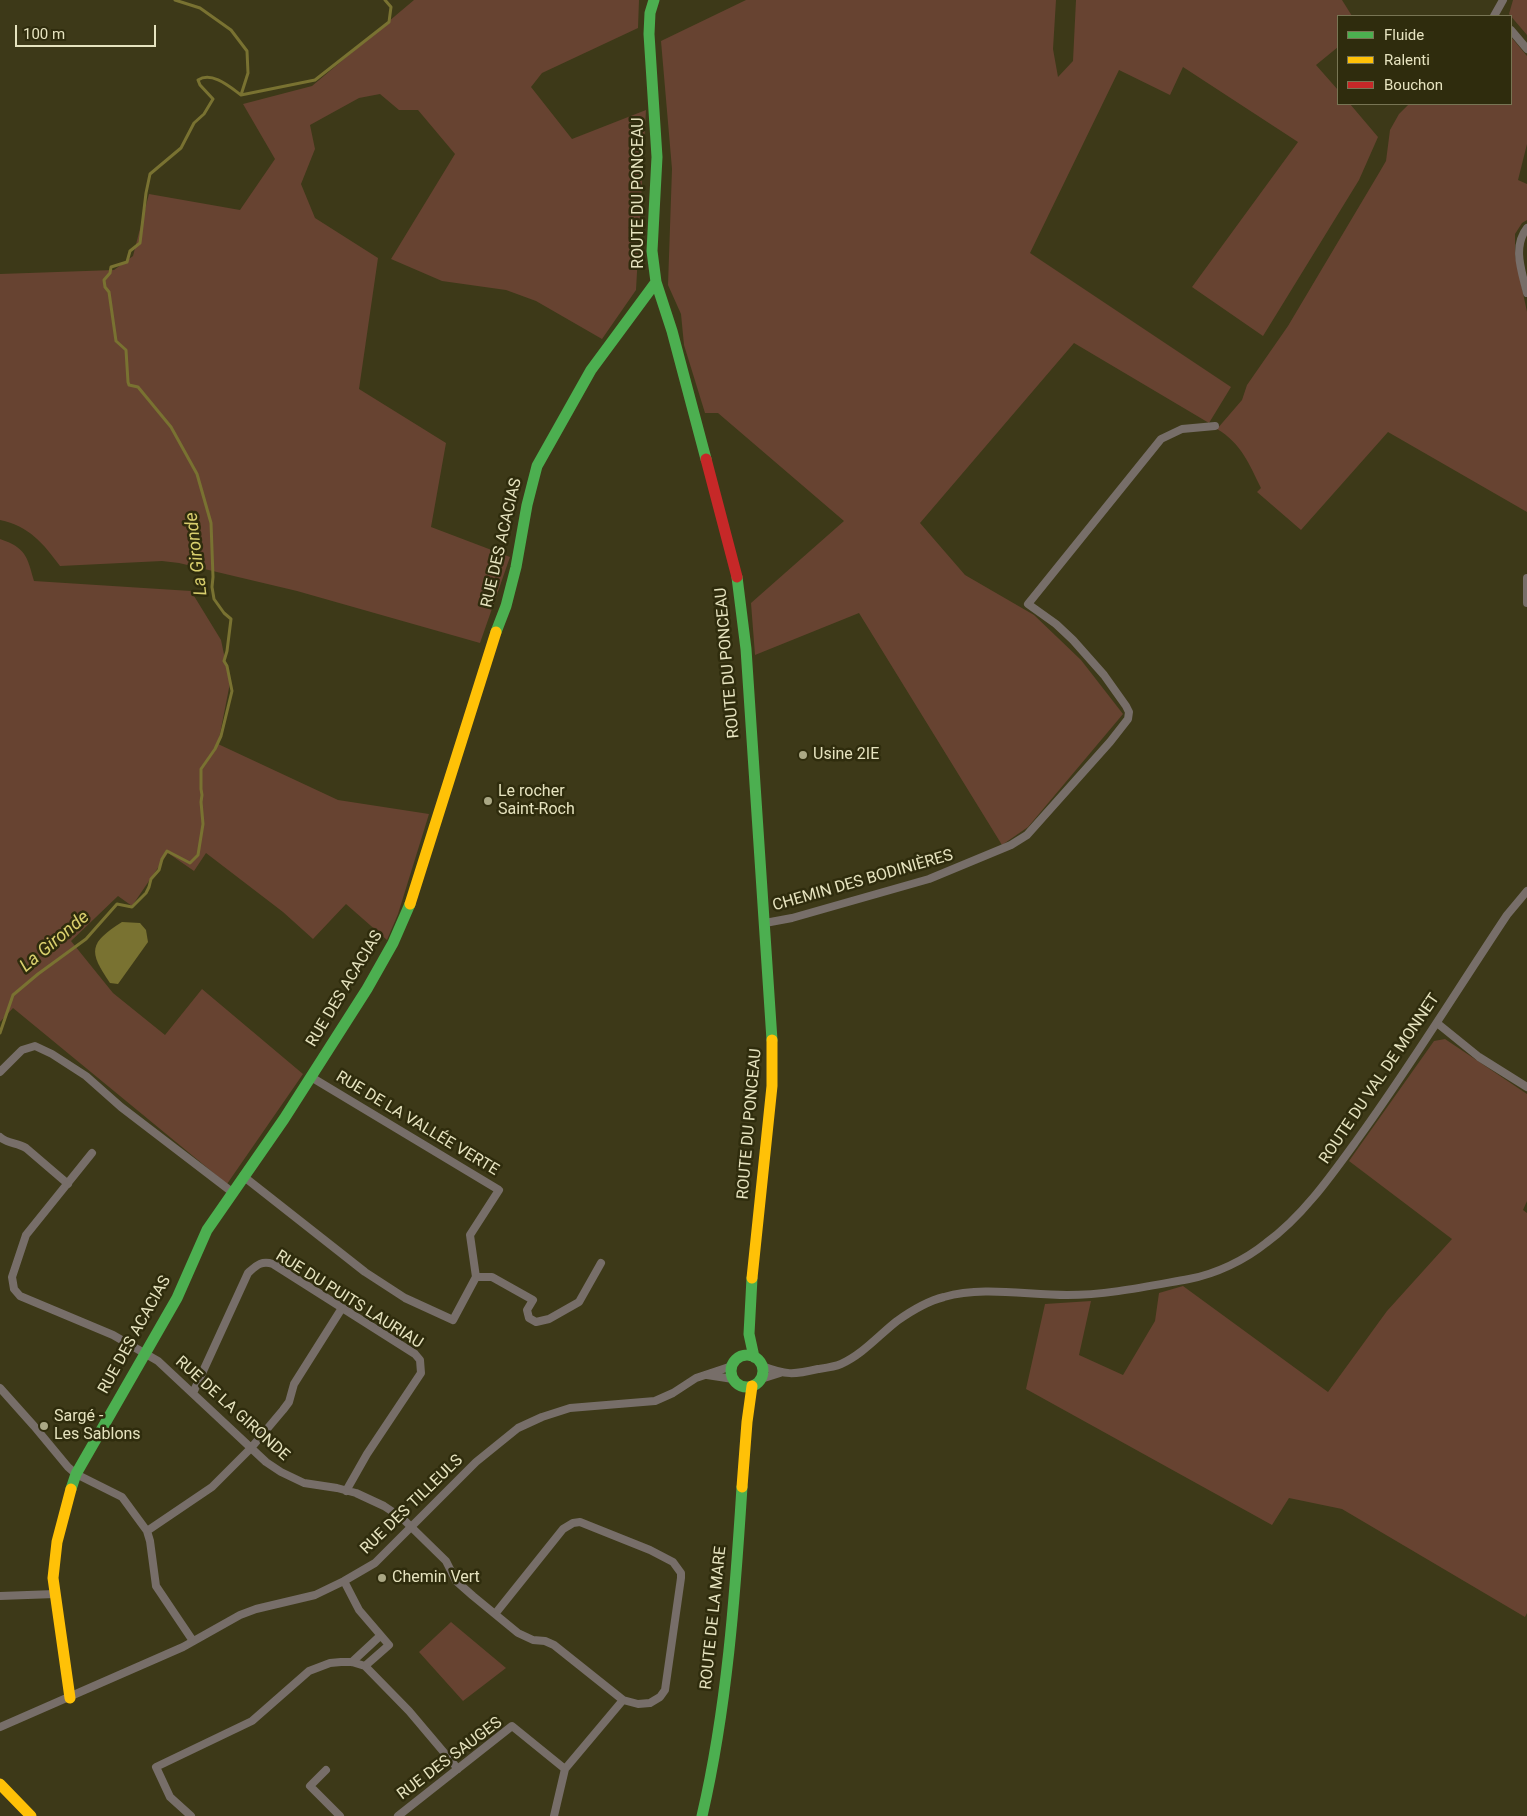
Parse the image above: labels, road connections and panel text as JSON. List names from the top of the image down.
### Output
{
  "streets": {
    "street": [
      "ROUTE DU PONCEAU",
      "RUE DES ACACIAS",
      "CHEMIN DES BODINIÈRES",
      "ROUTE DU VAL DE MONNET",
      "RUE DE LA VALLÉE VERTE",
      "RUE DU PUITS LAURIAU",
      "RUE DE LA GIRONDE",
      "RUE DES TILLEULS",
      "ROUTE DE LA MARE",
      "RUE DES SAUGES"
    ]
  },
  "crossings": [
    ["ROUTE DU PONCEAU", "RUE DES ACACIAS"],
    ["ROUTE DU PONCEAU", "CHEMIN DES BODINIÈRES"],
    ["RUE DES ACACIAS", "RUE DE LA VALLÉE VERTE"],
    ["RUE DES ACACIAS", "RUE DE LA GIRONDE"],
    ["RUE DES ACACIAS", "RUE DES TILLEULS"],
    ["ROUTE DU VAL DE MONNET", "ROUTE DE LA MARE"],
    ["RUE DU PUITS LAURIAU", "RUE DE LA GIRONDE"],
    ["RUE DE LA GIRONDE", "RUE DES TILLEULS"]
  ],
  "water": ["La Gironde"],
  "places": [
    "Usine 2IE",
    "Le rocher Saint-Roch",
    "Sargé - Les Sablons",
    "Chemin Vert"
  ],
  "legend": ["Fluide", "Ralenti", "Bouchon"],
  "scale_bar": "100 m"
}
